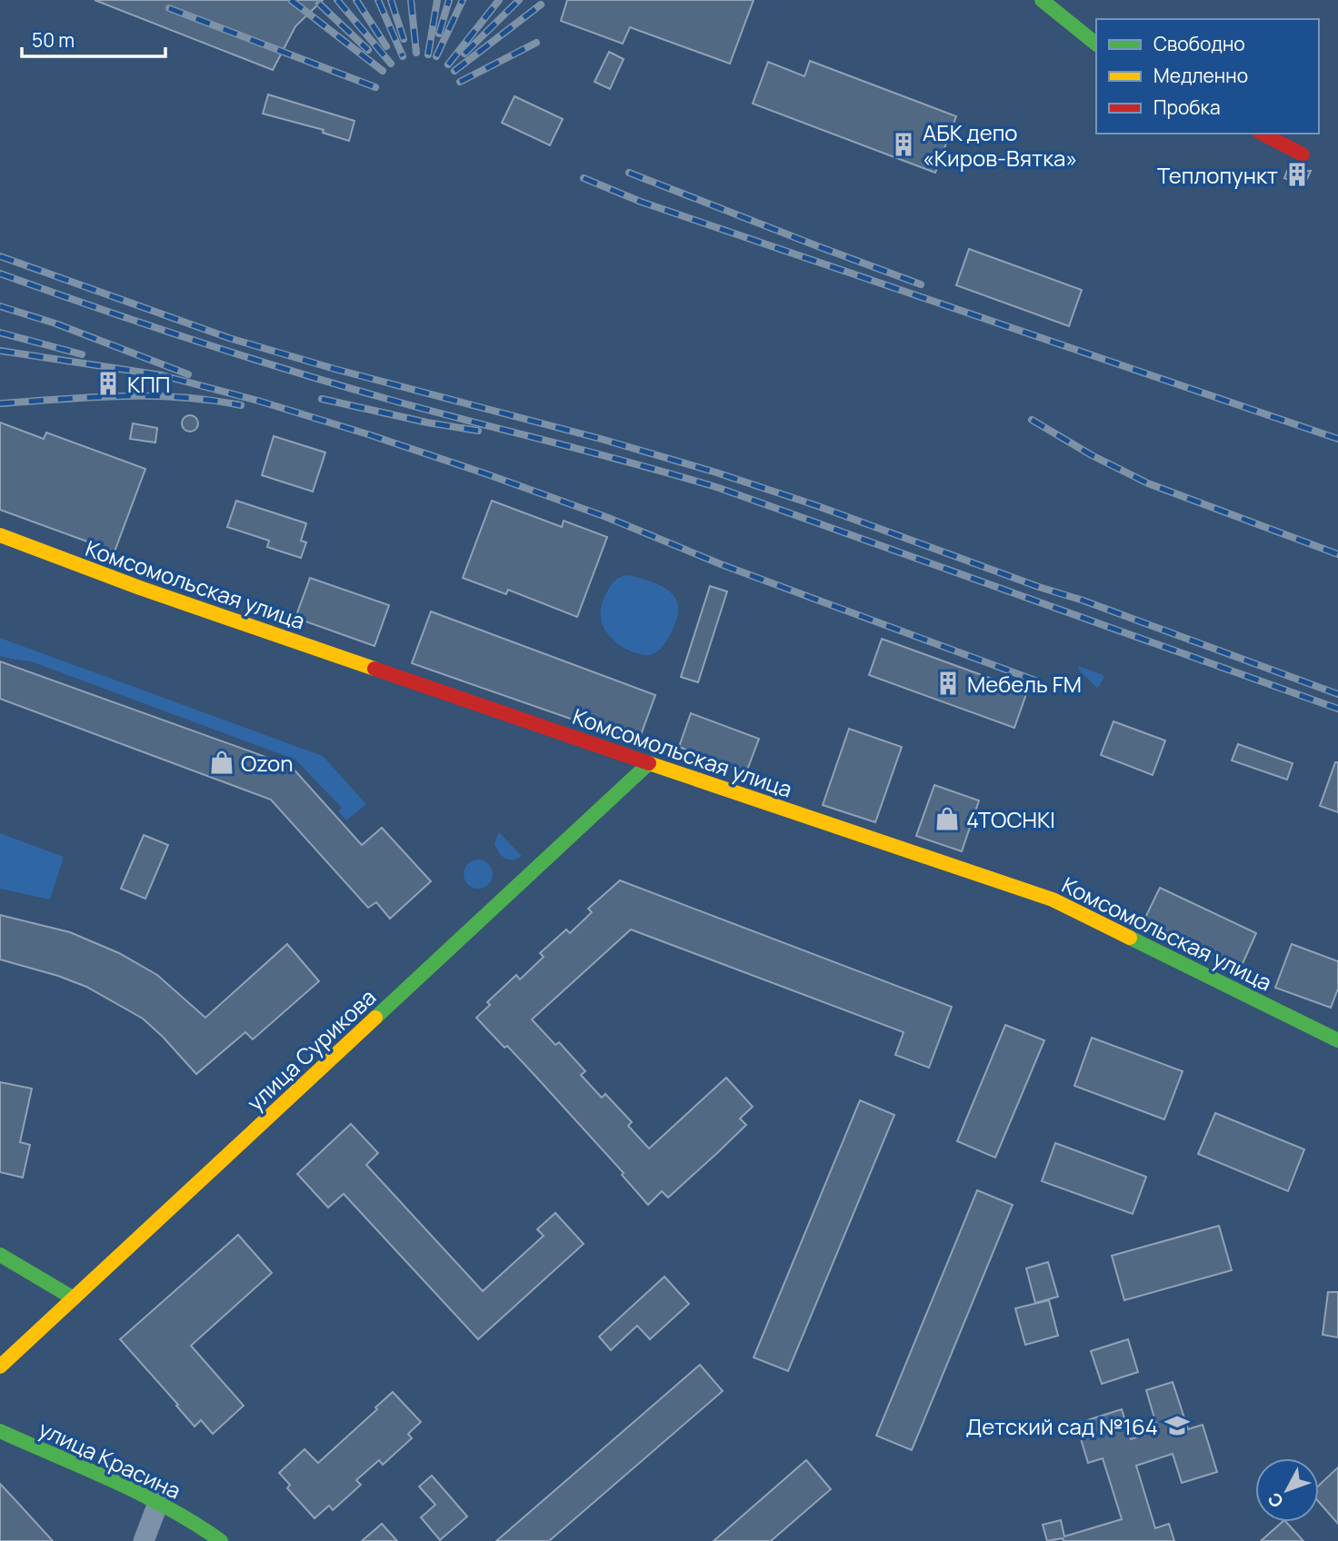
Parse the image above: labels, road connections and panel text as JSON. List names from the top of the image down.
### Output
{
  "streets": {
    "main road": ["Комсомольская улица", "улица Сурикова", "улица Красина"]
  },
  "crossings": [
    ["Комсомольская улица", "улица Сурикова"]
  ],
  "places": {
    "building": [
      "АБК депо «Киров-Вятка»",
      "Теплопункт",
      "КПП",
      "Мебель FM"
    ],
    "shop": ["Ozon", "4TOCHKI"],
    "school or university": ["Детский сад №164"]
  },
  "legend": ["Свободно", "Медленно", "Пробка"],
  "scale_bar": "50 m",
  "north": "bottom left"
}
